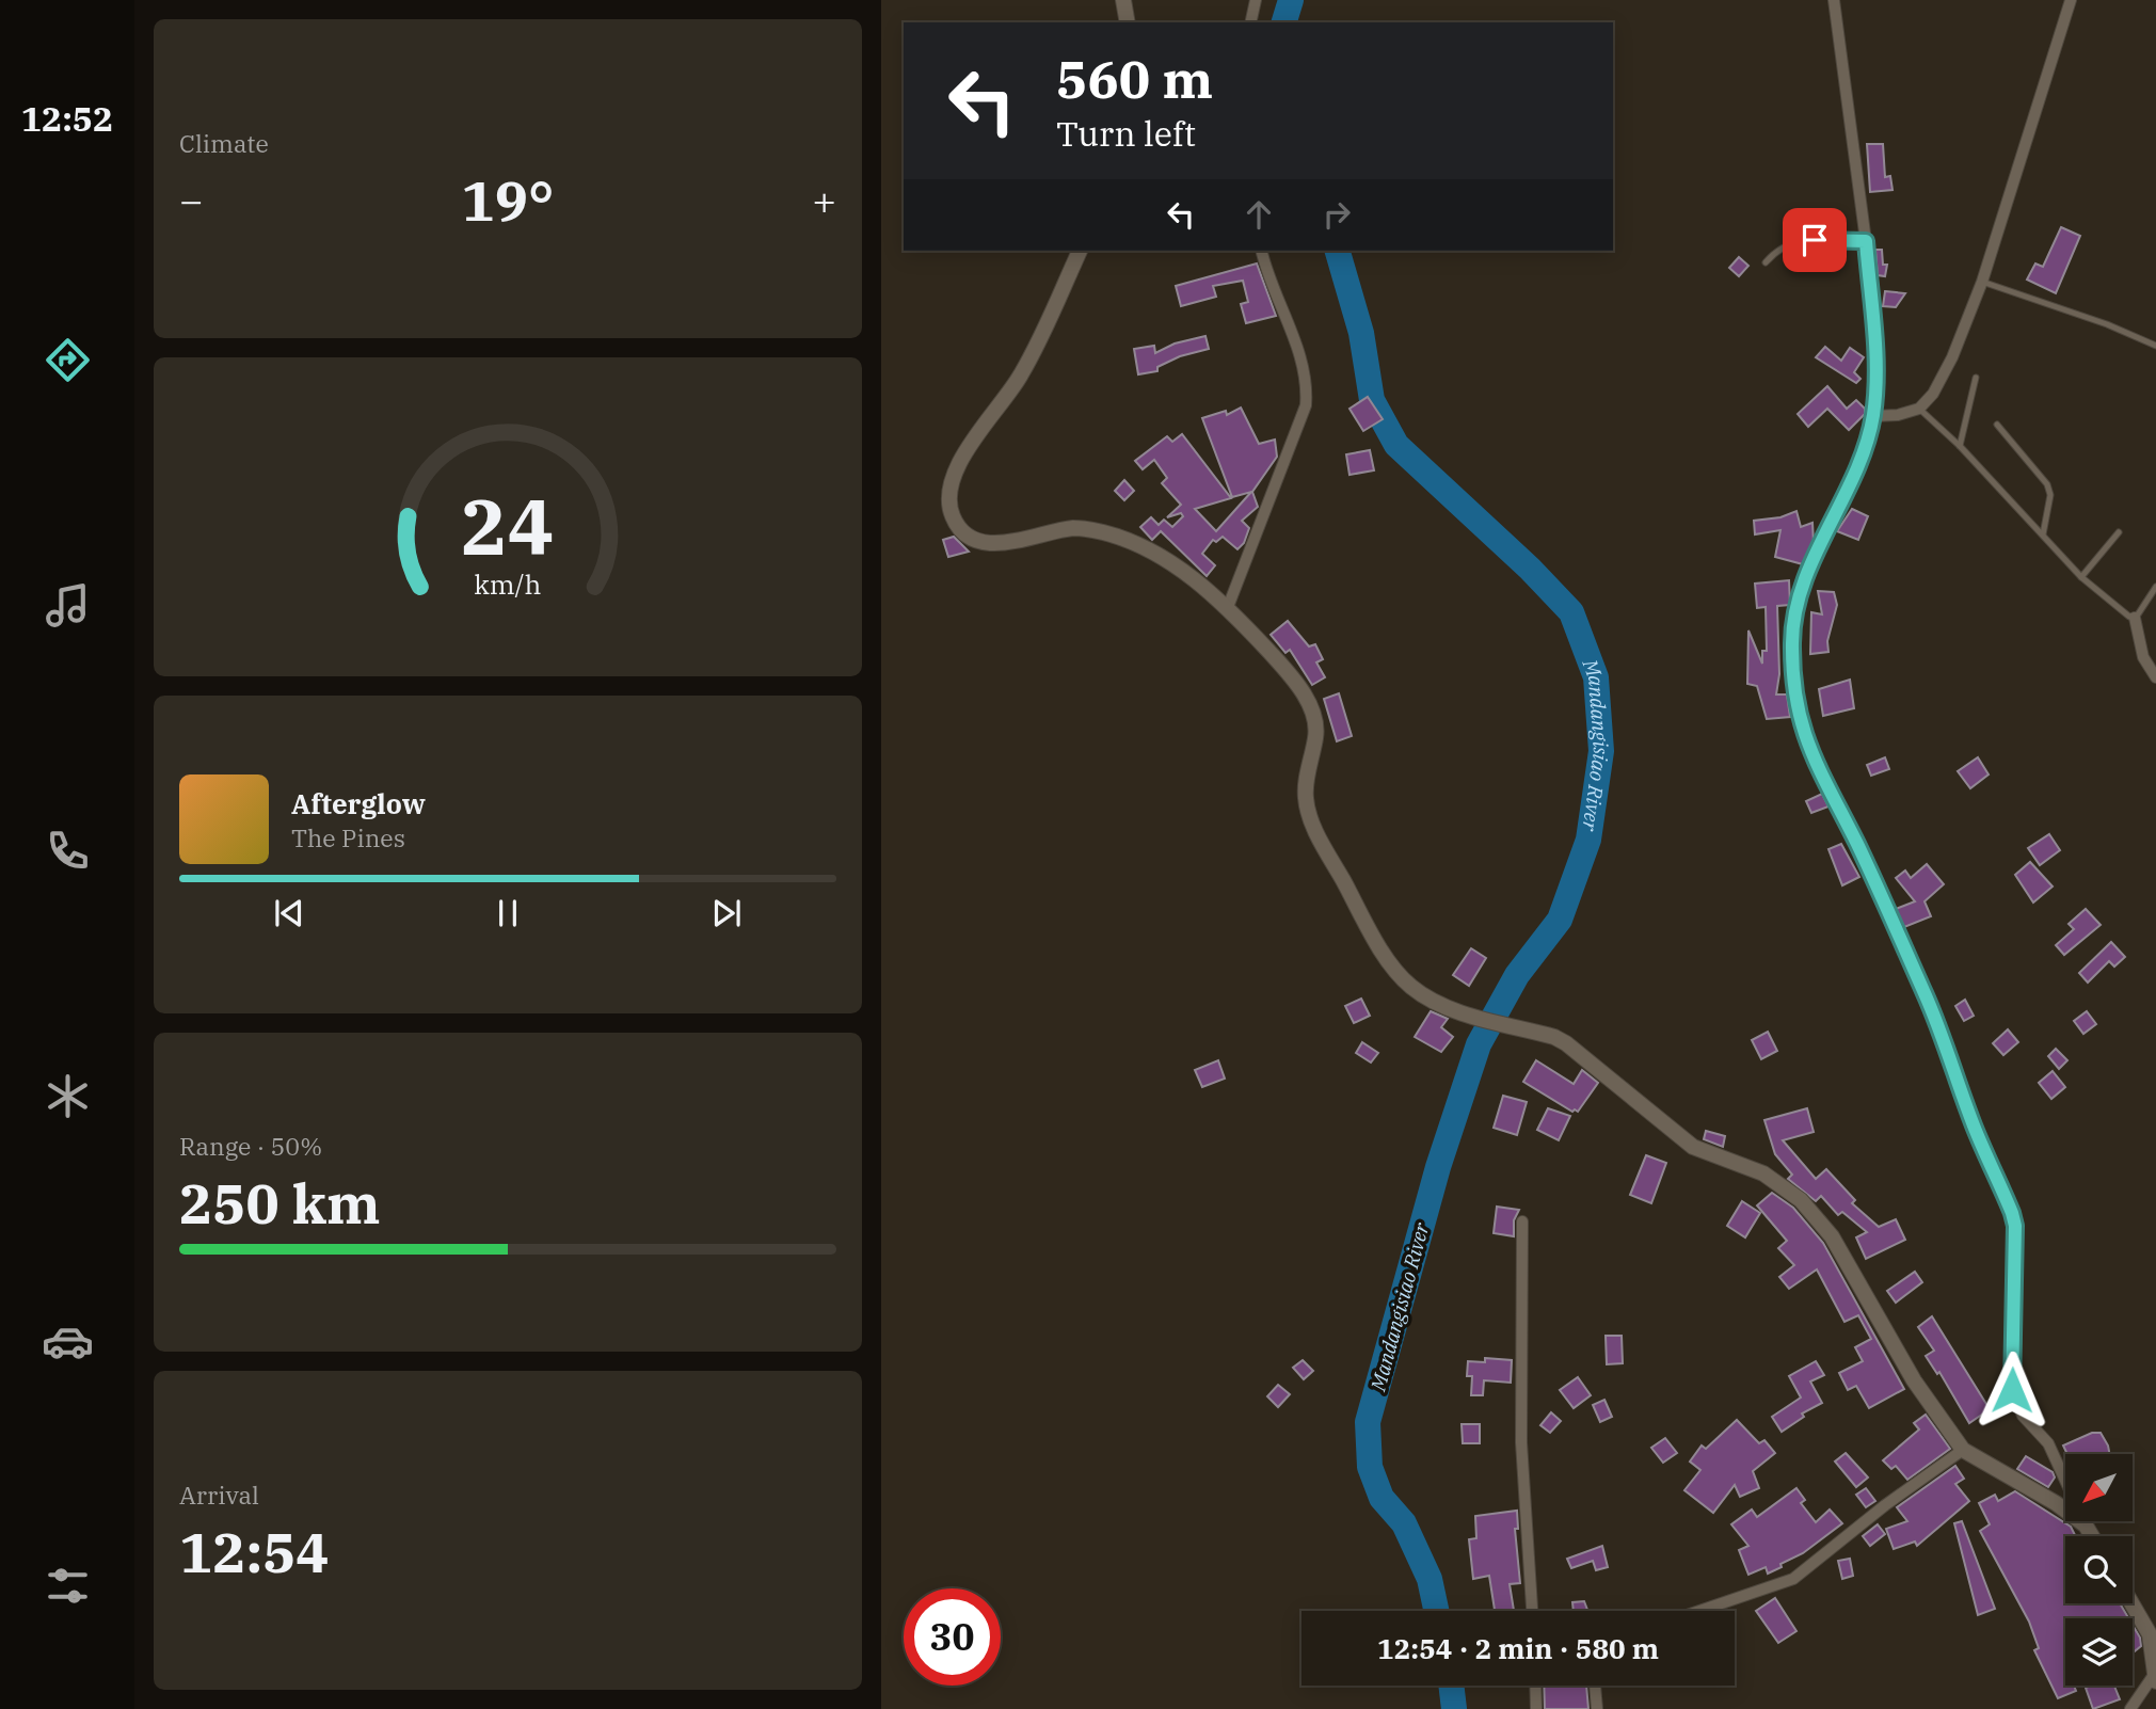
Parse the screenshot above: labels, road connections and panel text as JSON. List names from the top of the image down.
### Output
{
  "water": ["Mandangisiao River"],
  "north": "bottom left",
  "page": {
    "tabs": "12:52",
    "tile": [
      "Climate",
      ["Range · 50%", "250 km"],
      ["Arrival", "12:54"]
    ],
    "turn": ["560 m", "Turn left"],
    "heat": ["−", "19°", "+"],
    "song": ["Afterglow", "The Pines"],
    "limit": "30",
    "trip": "12:54 · 2 min · 580 m",
    "gauge": ["24", "km/h"]
  }
}
